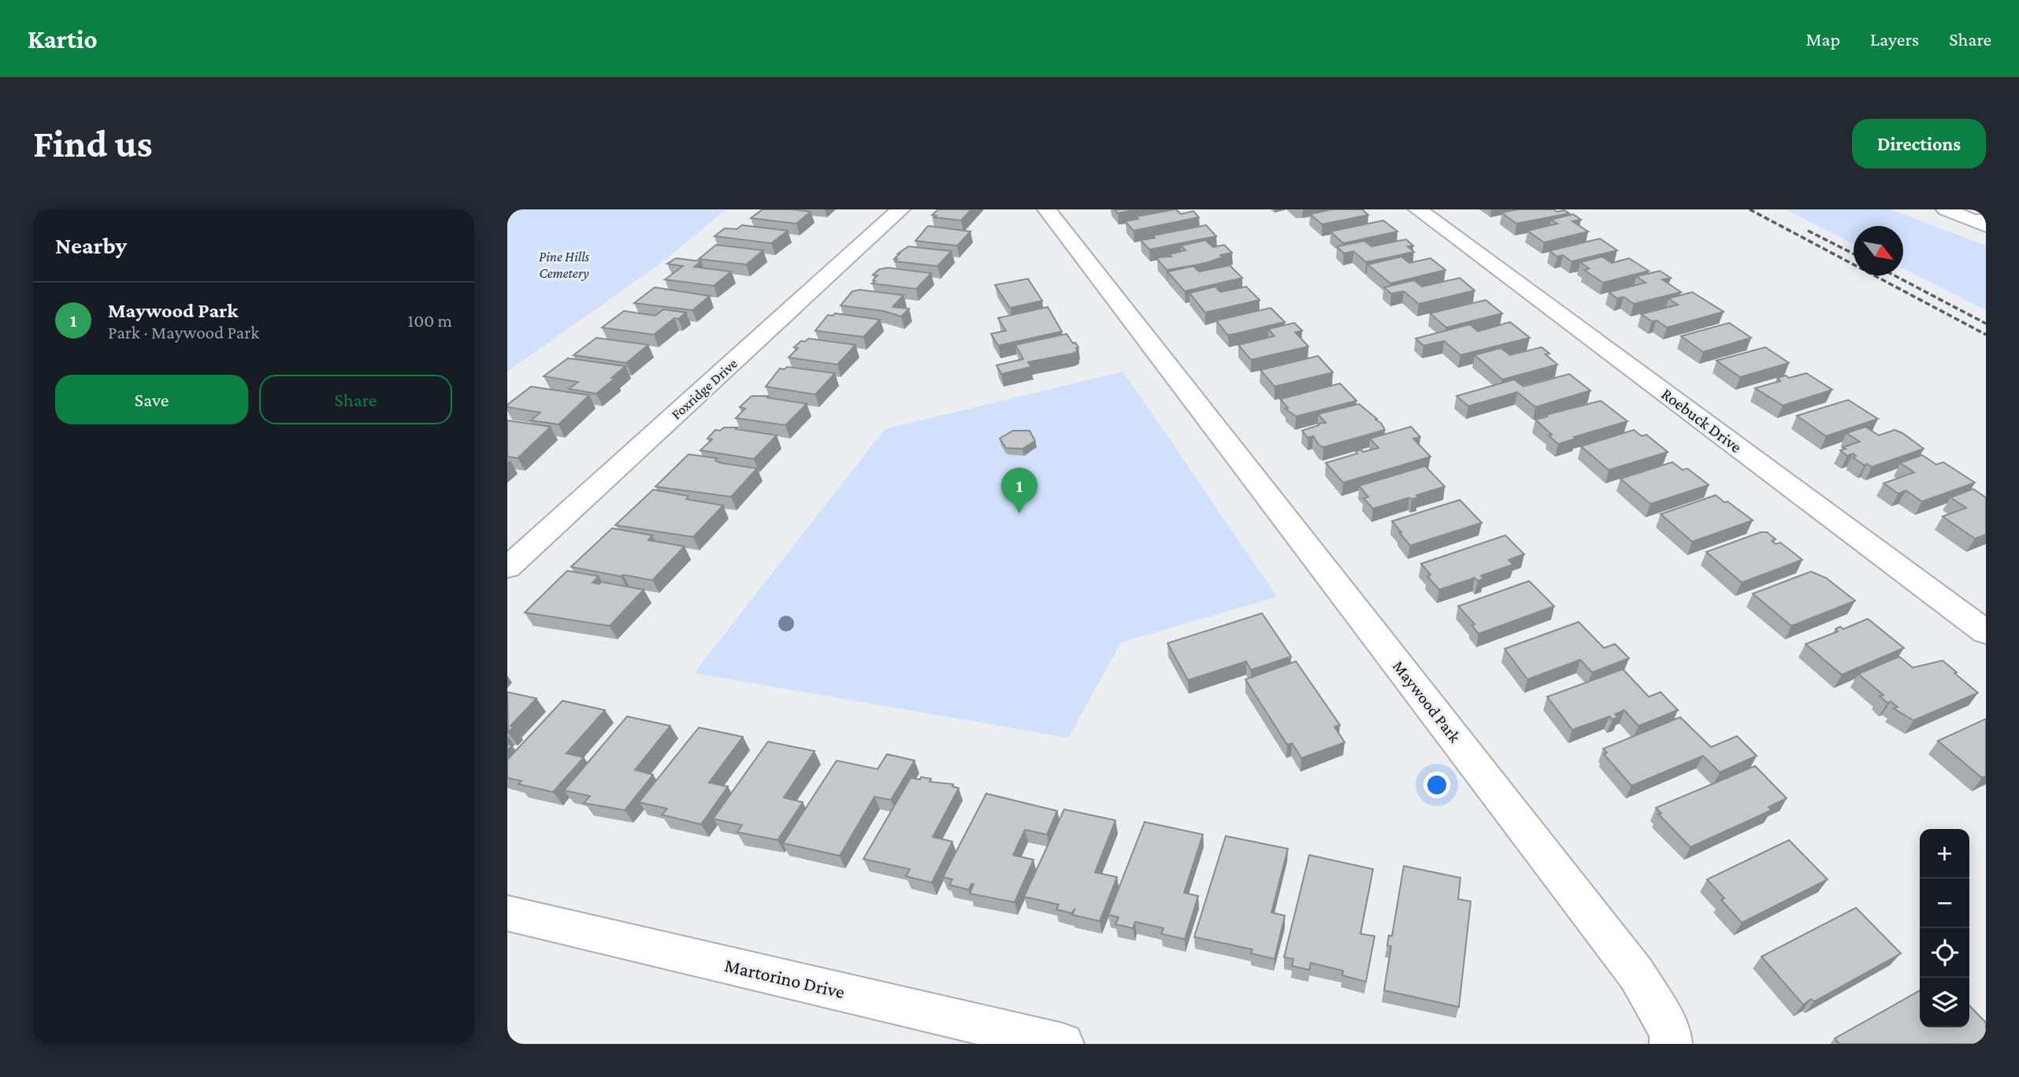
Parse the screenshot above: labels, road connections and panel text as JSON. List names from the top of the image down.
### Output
{
  "streets": {
    "street": [
      "Foxridge Drive",
      "Roebuck Drive",
      "Maywood Park",
      "Martorino Drive"
    ]
  },
  "parks": ["Pine Hills Cemetery"],
  "north": "bottom right",
  "page": {
    "header": "Kartio",
    "nav": ["Map", "Layers", "Share"],
    "buttons": [
      "Directions",
      ["Save", "Share"]
    ],
    "title": "Find us",
    "heading": "Nearby",
    "list": [
      {
        "mark": "1",
        "name": "Maywood Park",
        "note": "Park · Maywood Park",
        "value": "100 m"
      }
    ],
    "pins": "1",
    "map_buttons": ["+", "−"]
  }
}
